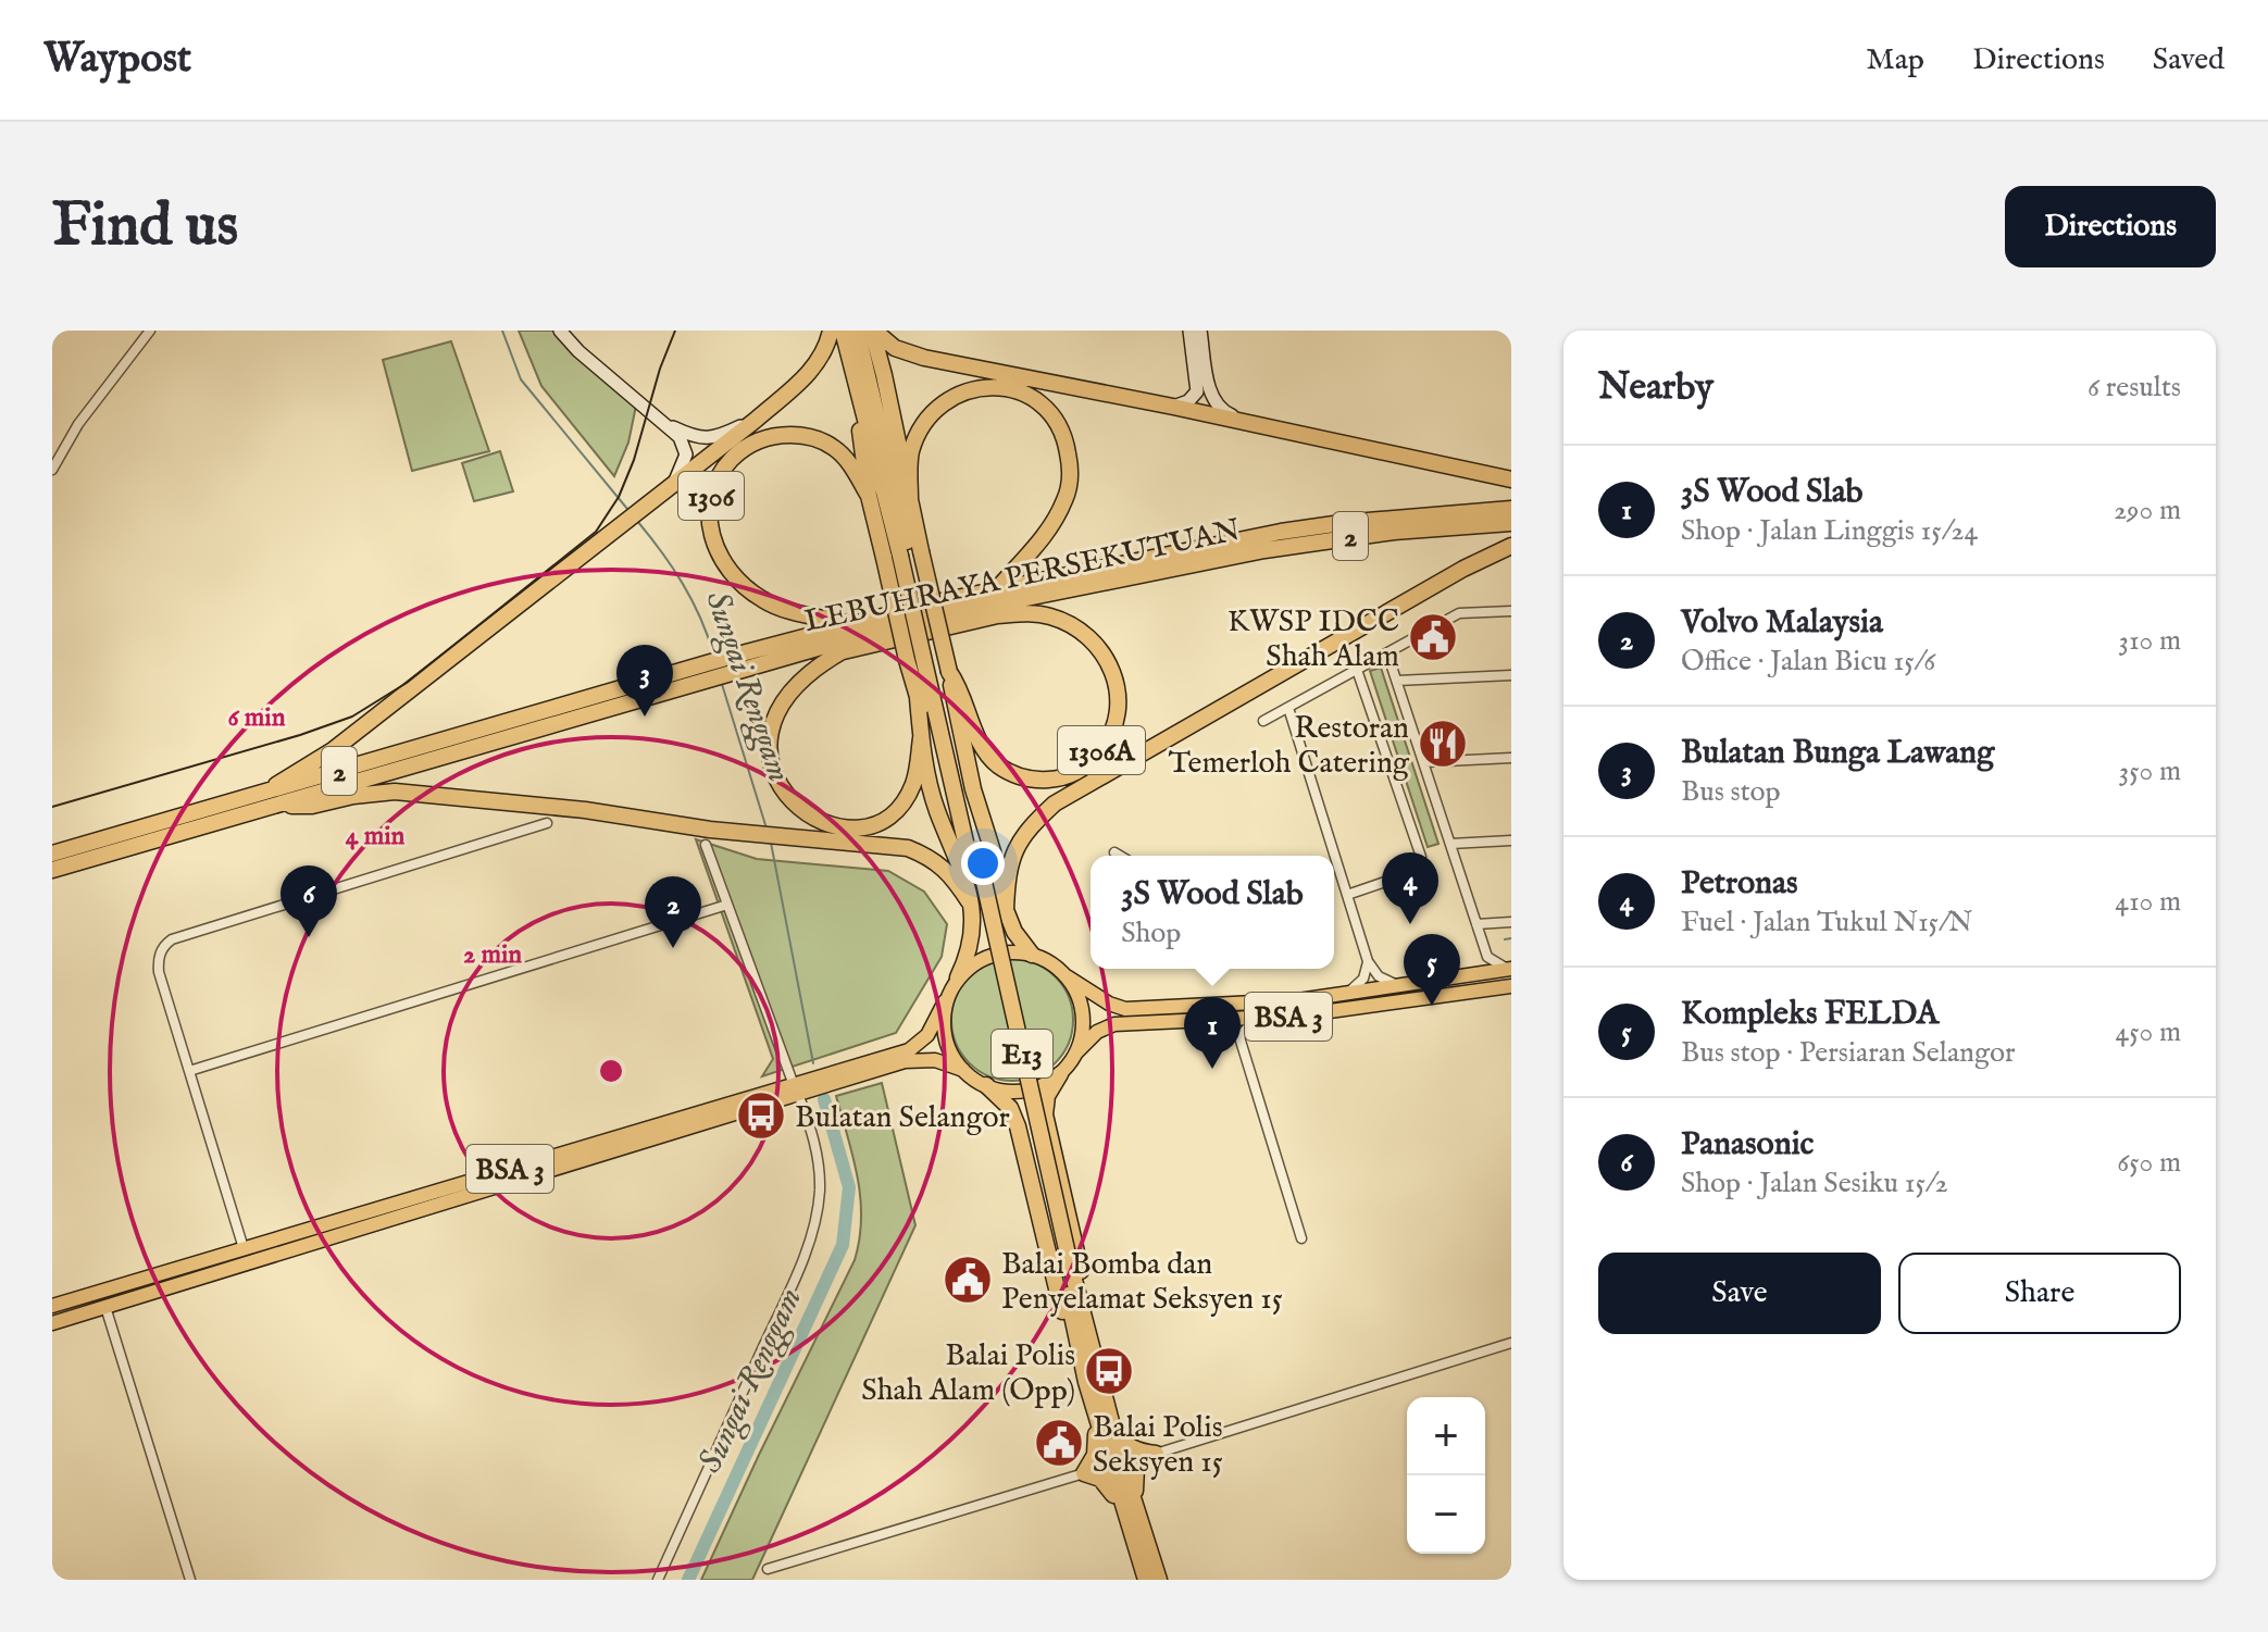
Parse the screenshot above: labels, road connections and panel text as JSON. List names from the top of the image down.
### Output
{
  "streets": {
    "highway": [
      "1306",
      "2",
      "LEBUHRAYA PERSEKUTUAN",
      "1306A",
      "E13"
    ],
    "main road": ["BSA 3"]
  },
  "crossings": [
    ["1306", "LEBUHRAYA PERSEKUTUAN"]
  ],
  "water": ["Sungai Renggam"],
  "places": {
    "public building": ["KWSP IDCC Shah Alam", "Balai Bomba dan Penyelamat Seksyen 15", "Balai Polis Seksyen 15"],
    "restaurant": ["Restoran Temerloh Catering"],
    "bus stop": ["Bulatan Selangor", "Balai Polis Shah Alam (Opp)"]
  },
  "page": {
    "header": "Waypost",
    "nav": ["Map", "Directions", "Saved"],
    "buttons": [
      "Directions",
      ["Save", "Share"]
    ],
    "title": "Find us",
    "heading": ["Nearby", "6 results"],
    "list": [
      {
        "mark": "1",
        "name": "3S Wood Slab",
        "note": "Shop · Jalan Linggis 15/24",
        "value": "290 m"
      },
      {
        "mark": "2",
        "name": "Volvo Malaysia",
        "note": "Office · Jalan Bicu 15/6",
        "value": "310 m"
      },
      {
        "mark": "3",
        "name": "Bulatan Bunga Lawang",
        "note": "Bus stop",
        "value": "350 m"
      },
      {
        "mark": "4",
        "name": "Petronas",
        "note": "Fuel · Jalan Tukul N15/N",
        "value": "410 m"
      },
      {
        "mark": "5",
        "name": "Kompleks FELDA",
        "note": "Bus stop · Persiaran Selangor",
        "value": "450 m"
      },
      {
        "mark": "6",
        "name": "Panasonic",
        "note": "Shop · Jalan Sesiku 15/2",
        "value": "650 m"
      }
    ],
    "pins": [
      "3",
      "4",
      "6",
      "2",
      "5",
      "1"
    ],
    "popup": ["3S Wood Slab", "Shop"],
    "map_buttons": ["+", "−"]
  },
  "rings": ["6 min", "4 min", "2 min"]
}
